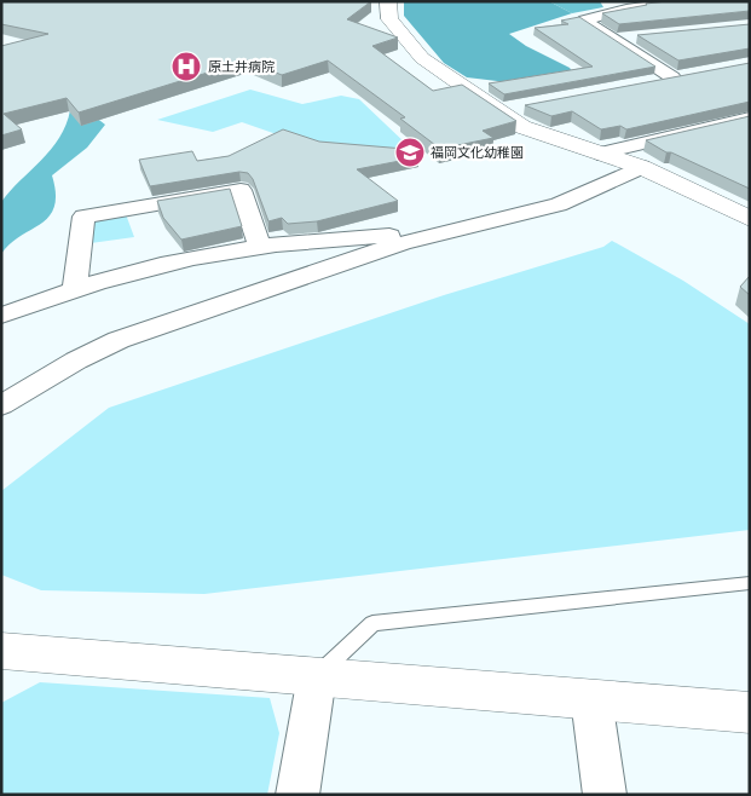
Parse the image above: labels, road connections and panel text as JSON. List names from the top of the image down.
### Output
{
  "places": {
    "hospital": ["原土井病院"],
    "school or university": ["福岡文化幼稚園"]
  }
}
